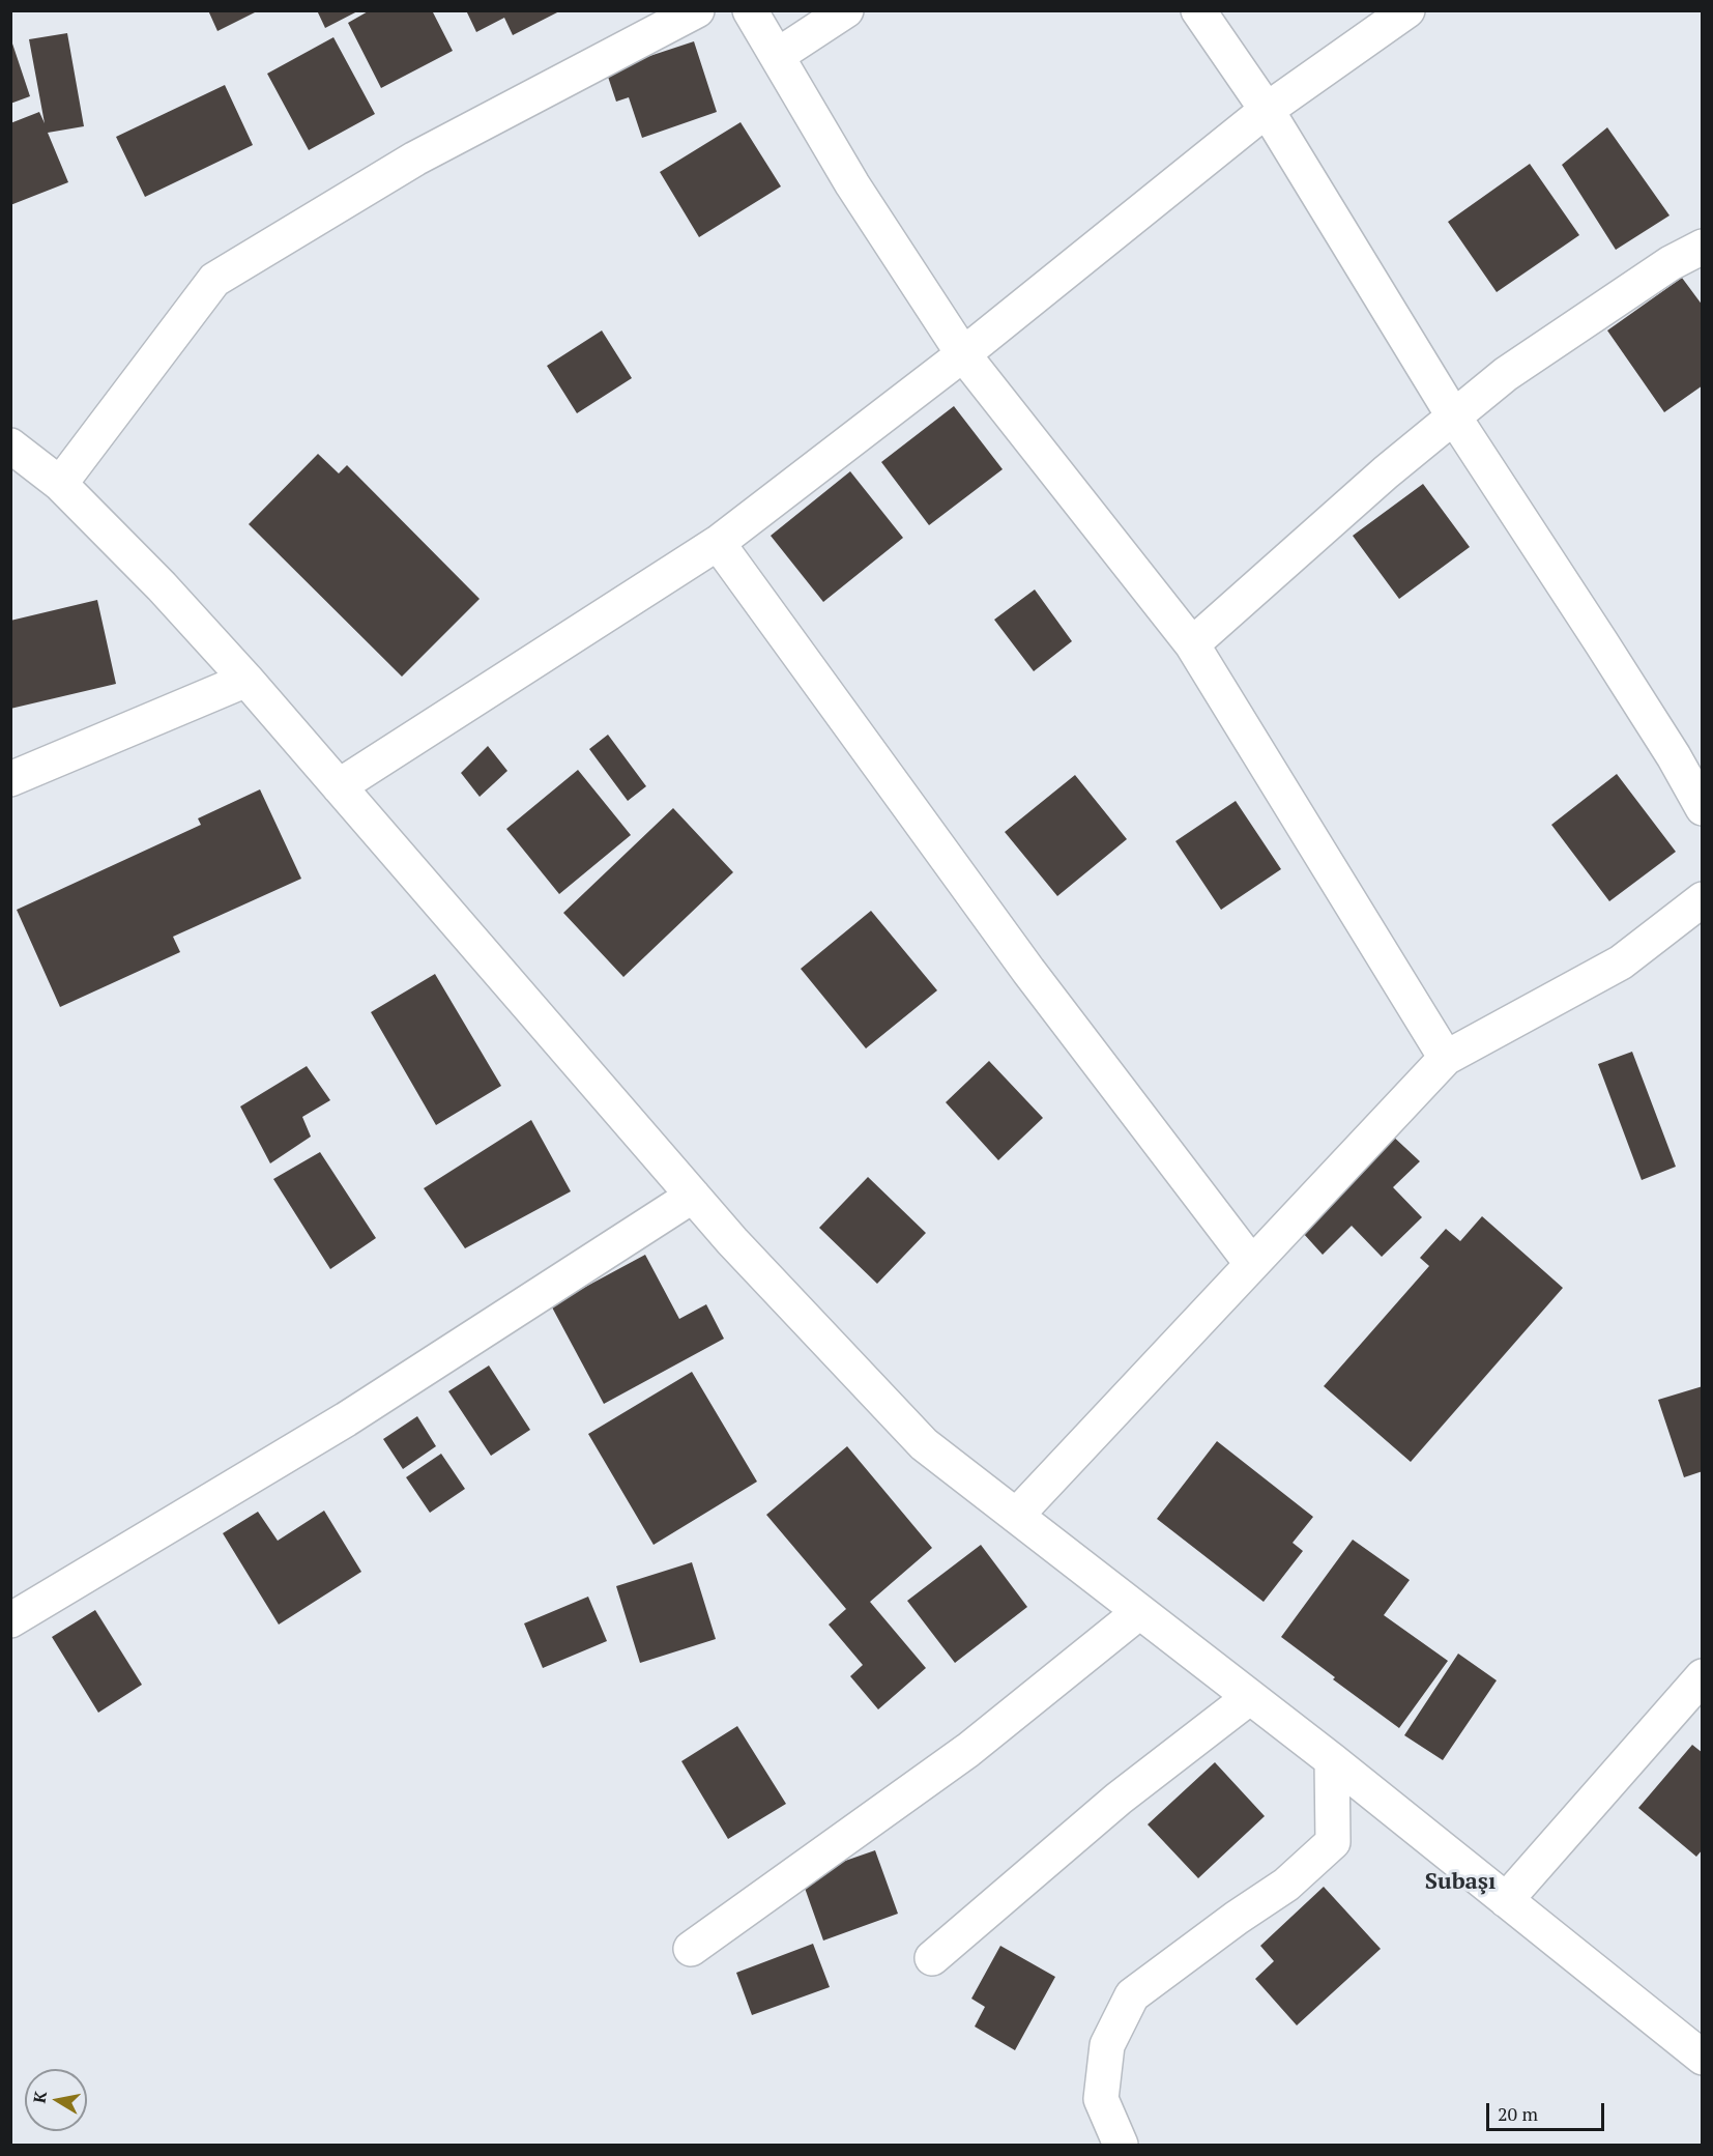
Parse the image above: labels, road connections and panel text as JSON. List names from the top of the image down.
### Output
{
  "districts": ["Subaşı"],
  "scale_bar": "20 m",
  "north": "left"
}
